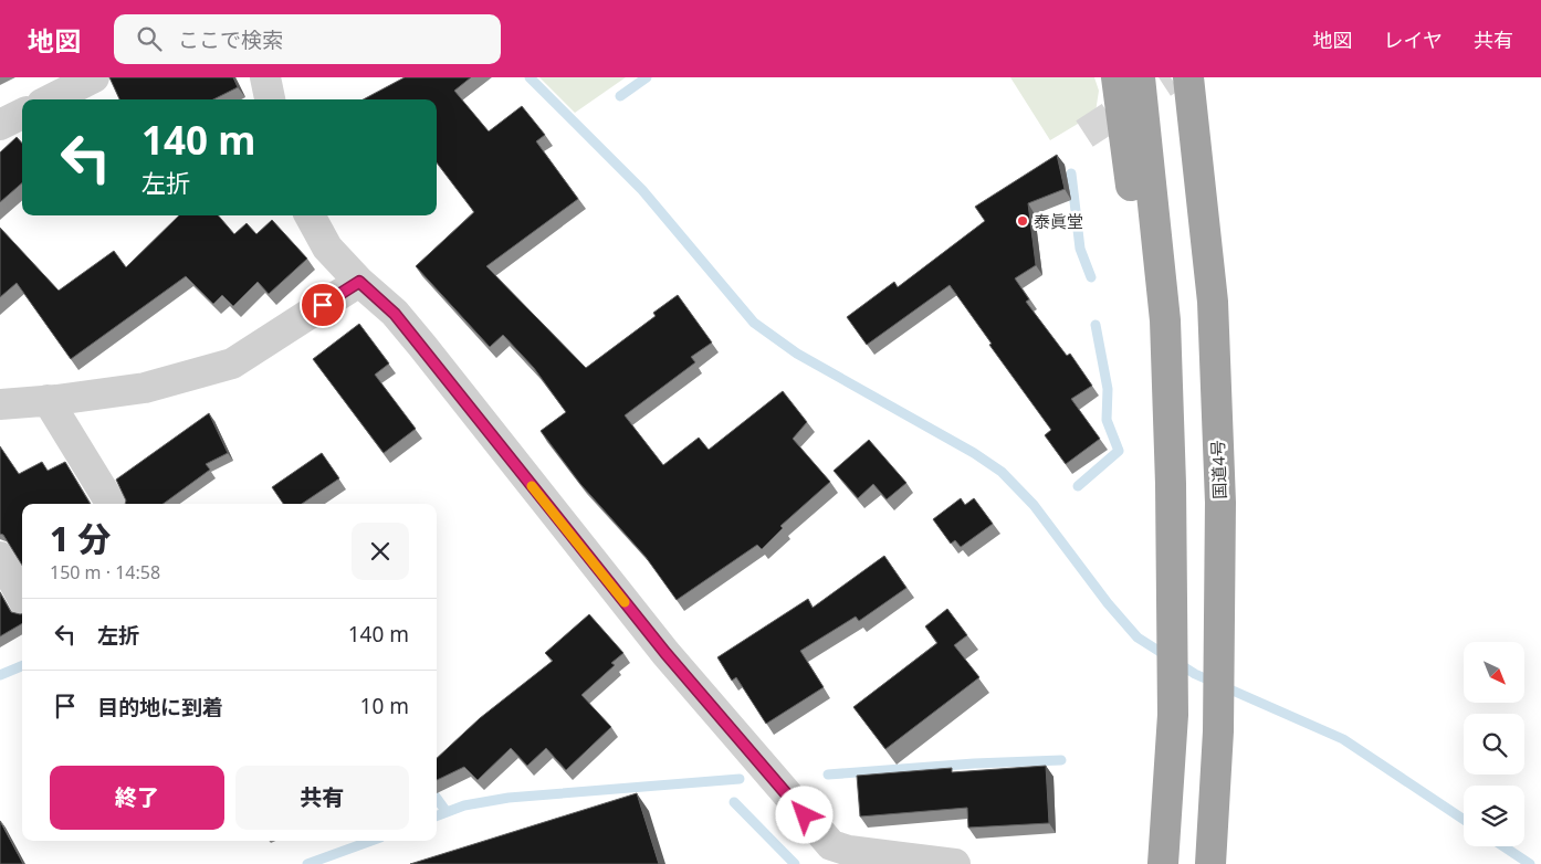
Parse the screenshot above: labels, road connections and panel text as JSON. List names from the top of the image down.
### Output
{
  "streets": {
    "highway": ["国道4号"]
  },
  "places": ["泰眞堂"],
  "north": "bottom right",
  "page": {
    "header": "地図",
    "search": "ここで検索",
    "nav": ["地図", "レイヤ", "共有"],
    "turn": ["140 m", "左折"],
    "heading": ["1 分", "150 m · 14:58"],
    "list": [
      {
        "name": "左折",
        "value": "140 m"
      },
      {
        "name": "目的地に到着",
        "value": "10 m"
      }
    ],
    "buttons": ["終了", "共有"]
  }
}
